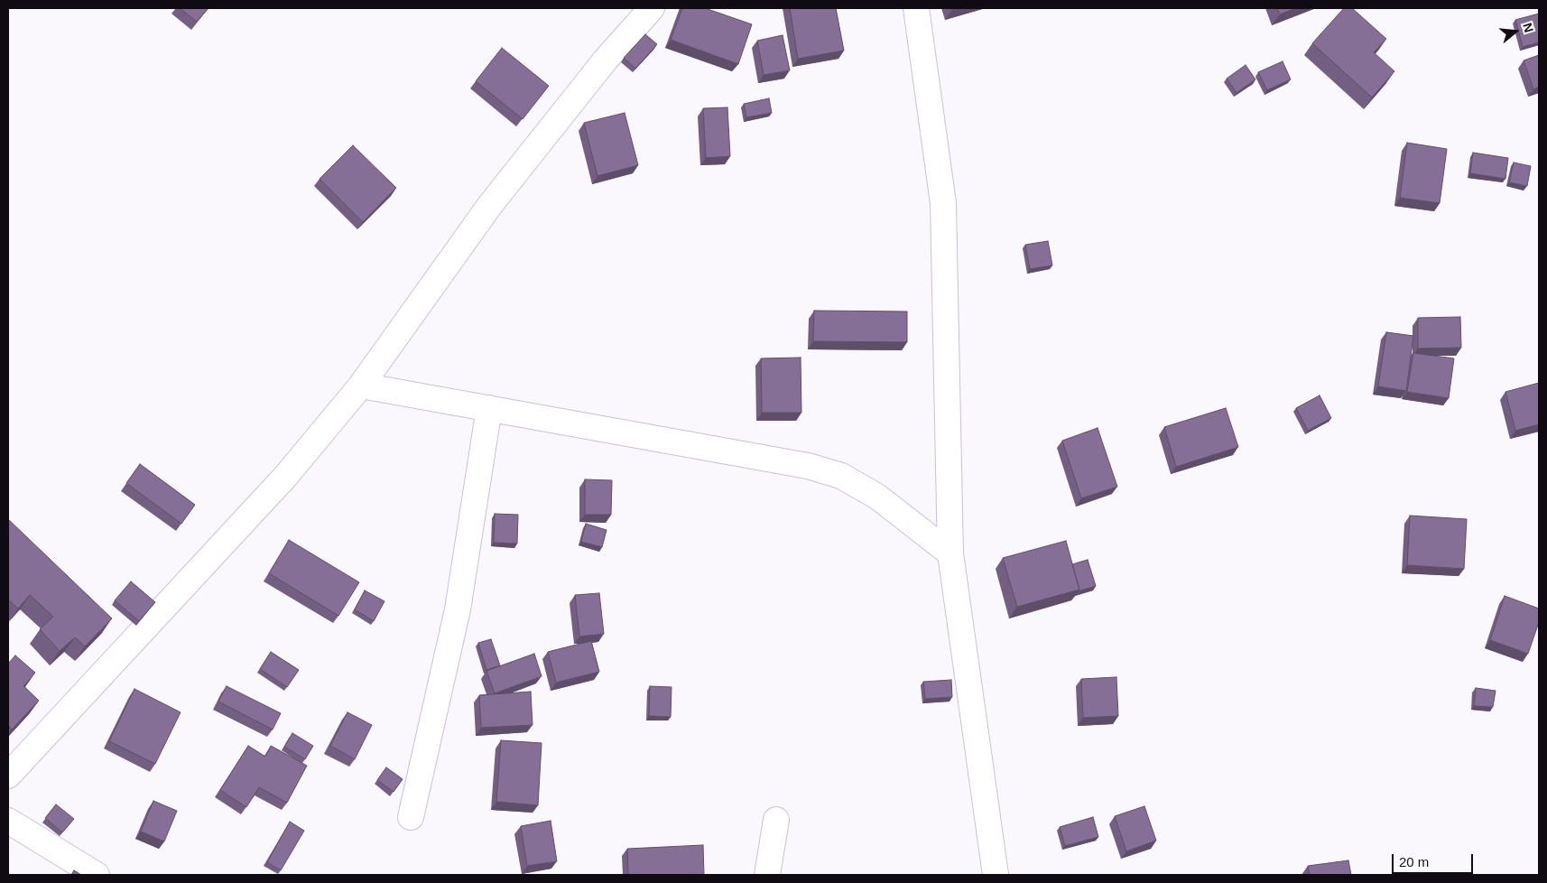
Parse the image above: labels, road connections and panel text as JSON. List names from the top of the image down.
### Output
{
  "scale_bar": "20 m",
  "north": "right"
}
